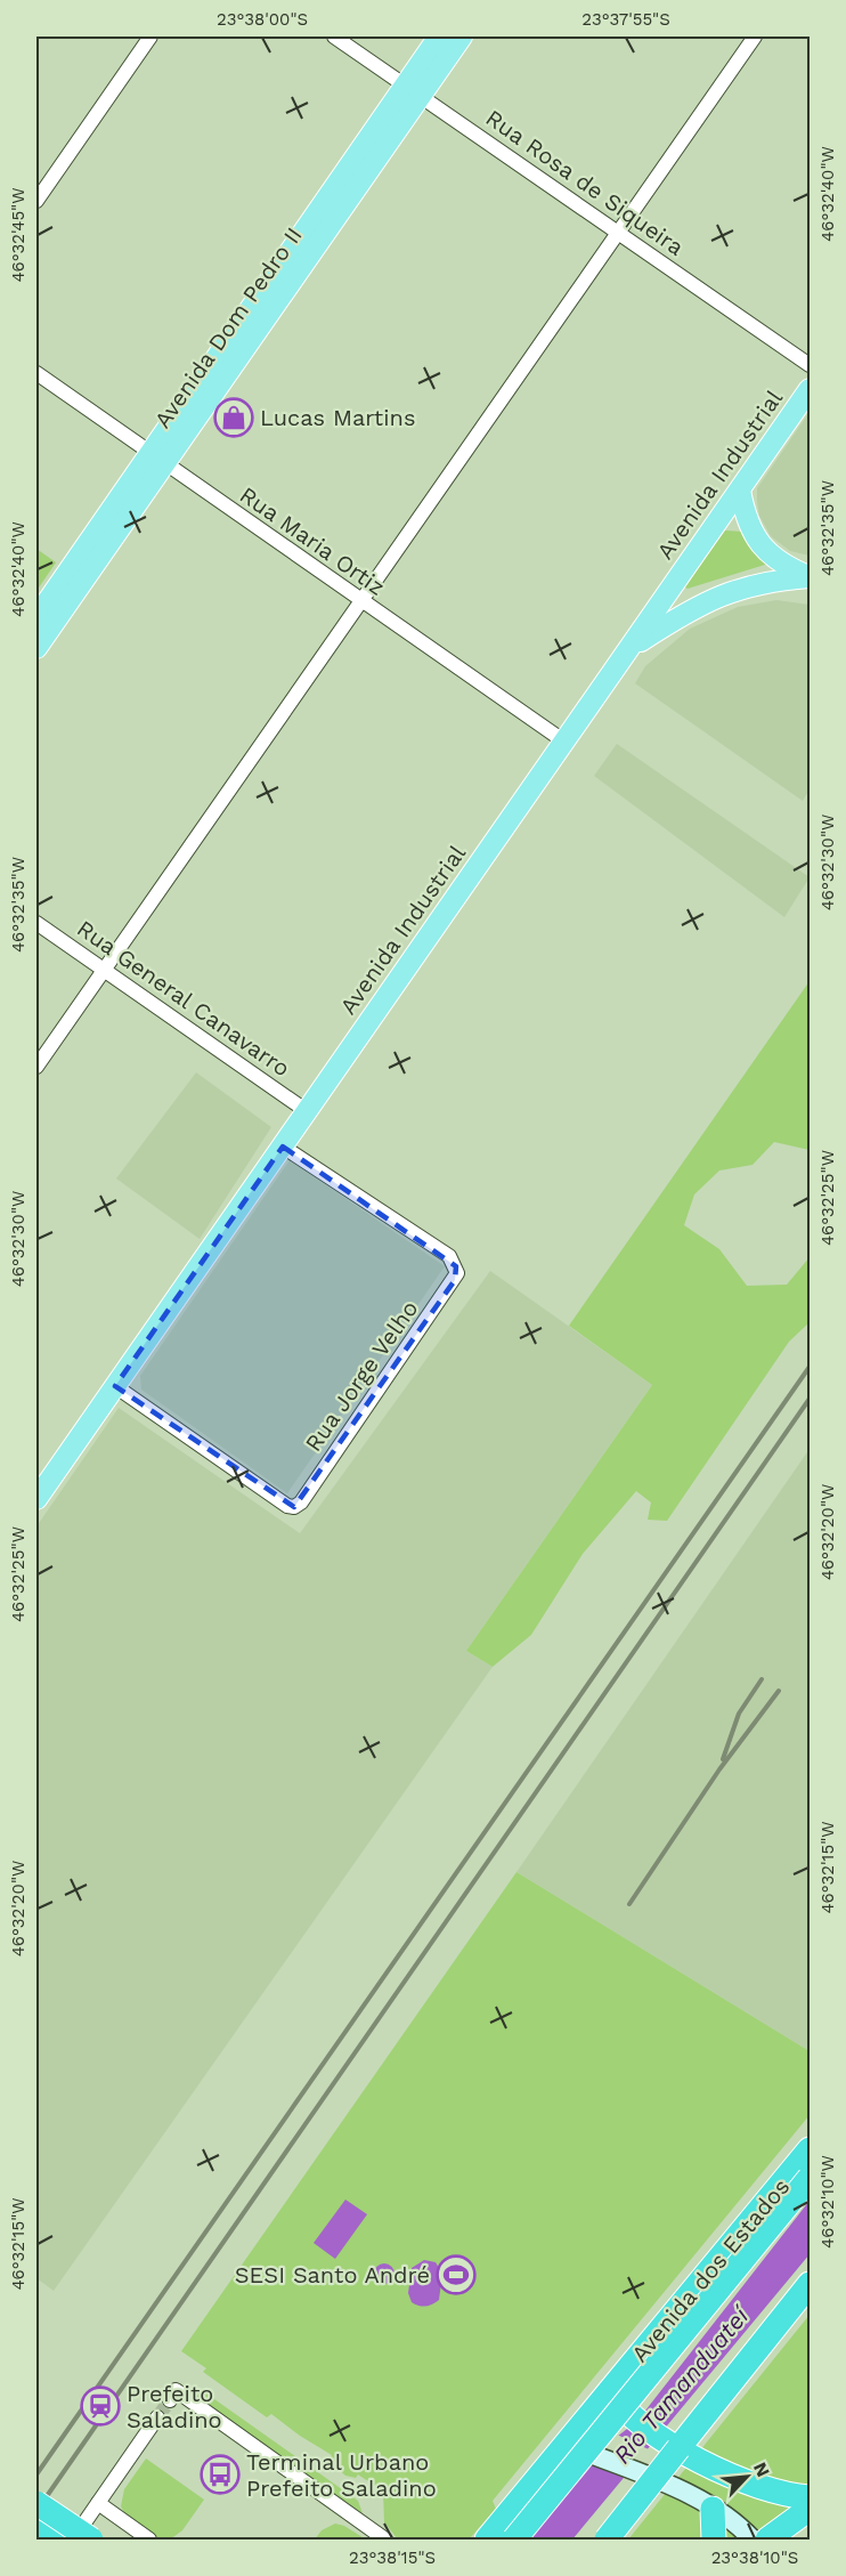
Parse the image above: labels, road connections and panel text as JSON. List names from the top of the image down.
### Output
{
  "streets": {
    "highway": ["Avenida dos Estados"],
    "main road": ["Avenida Dom Pedro II", "Avenida Industrial"],
    "street": [
      "Rua Rosa de Siqueira",
      "Rua Maria Ortiz",
      "Rua General Canavarro",
      "Rua Jorge Velho"
    ]
  },
  "crossings": [
    ["Rua Rosa de Siqueira", "Avenida Dom Pedro II"],
    ["Avenida Dom Pedro II", "Rua Maria Ortiz"],
    ["Avenida Industrial", "Rua Maria Ortiz"],
    ["Avenida Industrial", "Rua General Canavarro"],
    ["Avenida Industrial", "Rua Jorge Velho"]
  ],
  "water": ["Rio Tamanduateí"],
  "places": {
    "shop": ["Lucas Martins"],
    "sports": ["SESI Santo André"],
    "station": ["Prefeito Saladino"],
    "bus stop": ["Terminal Urbano Prefeito Saladino"]
  },
  "north": "top right",
  "coordinates": [
    "23°38'00\"S",
    "23°37'55\"S",
    "46°32'40\"W",
    "46°32'45\"W",
    "46°32'35\"W",
    "46°32'30\"W",
    "46°32'25\"W",
    "46°32'20\"W",
    "46°32'15\"W",
    "46°32'10\"W",
    "23°38'15\"S",
    "23°38'10\"S"
  ]
}
